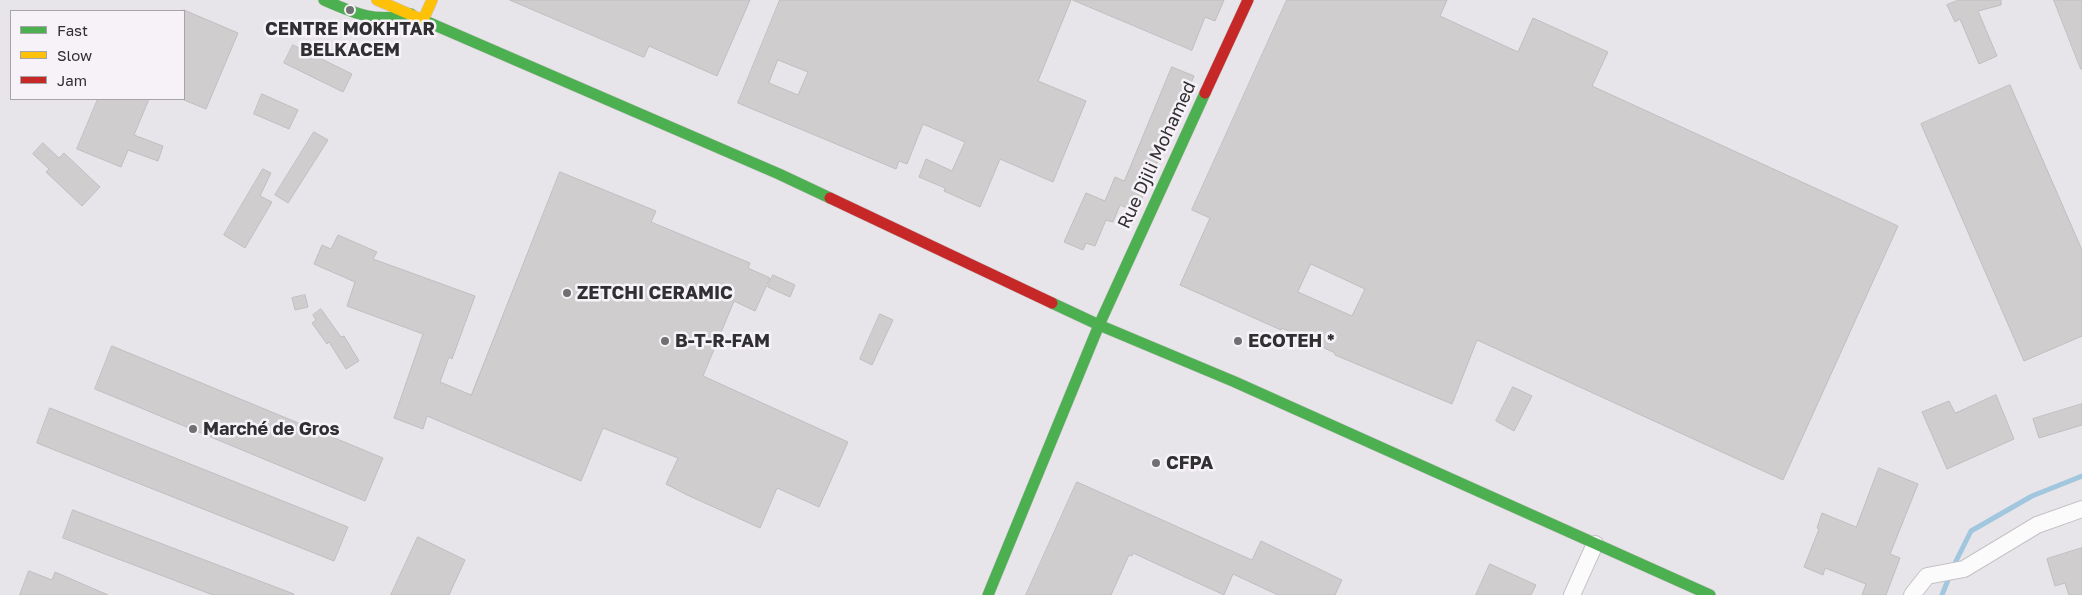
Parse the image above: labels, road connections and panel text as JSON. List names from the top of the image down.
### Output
{
  "streets": {
    "main road": ["Rue Djili Mohamed"]
  },
  "places": [
    "CENTRE MOKHTAR BELKACEM",
    "ZETCHI CERAMIC",
    "B-T-R-FAM",
    "ECOTEH *",
    "Marché de Gros",
    "CFPA"
  ],
  "legend": ["Fast", "Slow", "Jam"]
}
